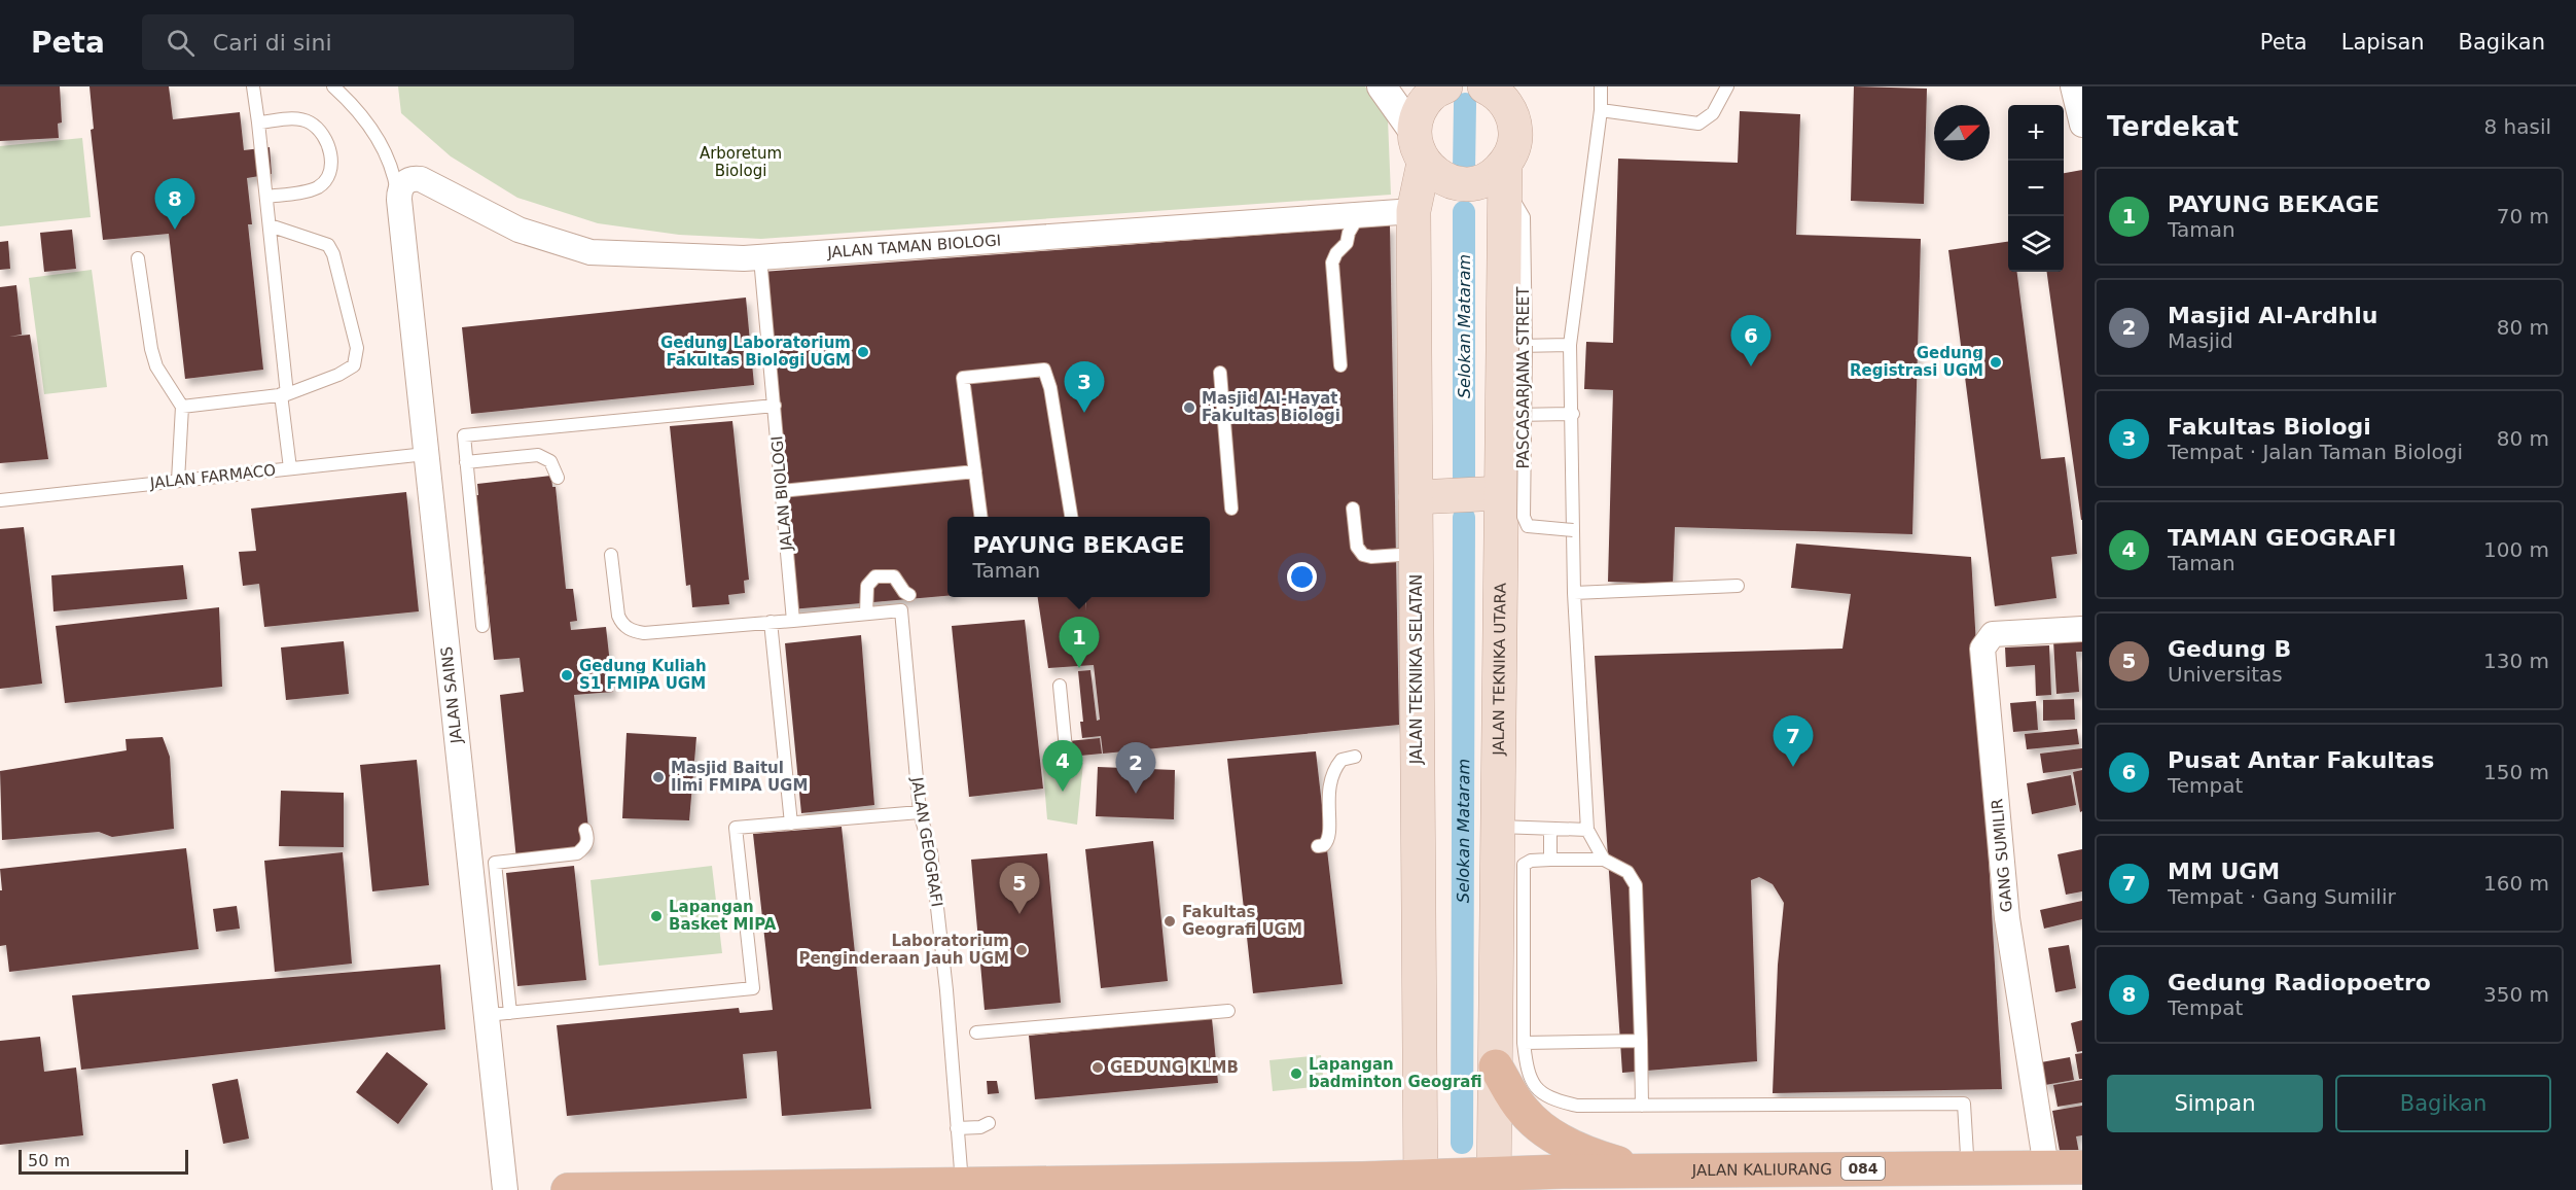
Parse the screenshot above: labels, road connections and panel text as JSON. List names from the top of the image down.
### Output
{
  "streets": {
    "main road": [
      "JALAN TEKNIKA SELATAN",
      "JALAN TEKNIKA UTARA",
      "084",
      "JALAN KALIURANG"
    ],
    "street": ["JALAN TAMAN BIOLOGI", "JALAN SAINS", "GANG SUMILIR"],
    "lane": [
      "PASCASARJANA STREET",
      "JALAN FARMACO",
      "JALAN BIOLOGI",
      "JALAN GEOGRAFI"
    ]
  },
  "crossings": [
    ["JALAN TAMAN BIOLOGI", "JALAN BIOLOGI"],
    ["JALAN TAMAN BIOLOGI", "JALAN TEKNIKA SELATAN"],
    ["JALAN TAMAN BIOLOGI", "JALAN SAINS"],
    ["PASCASARJANA STREET", "JALAN TEKNIKA UTARA"],
    ["JALAN FARMACO", "JALAN SAINS"],
    ["JALAN TEKNIKA SELATAN", "JALAN TEKNIKA UTARA"],
    ["JALAN TEKNIKA SELATAN", "JALAN KALIURANG"],
    ["JALAN TEKNIKA UTARA", "JALAN KALIURANG"],
    ["JALAN GEOGRAFI", "JALAN KALIURANG"],
    ["GANG SUMILIR", "JALAN KALIURANG"]
  ],
  "water": ["Selokan Mataram"],
  "parks": ["Arboretum Biologi"],
  "places": [
    "Gedung Laboratorium Fakultas Biologi UGM",
    "Gedung Registrasi UGM",
    "Masjid Al-Hayat Fakultas Biologi",
    "Gedung Kuliah S1 FMIPA UGM",
    "Masjid Baitul Ilmi FMIPA UGM",
    "Lapangan Basket MIPA",
    "Fakultas Geografi UGM",
    "Laboratorium Penginderaan Jauh UGM",
    "GEDUNG KLMB",
    "Lapangan badminton Geografi"
  ],
  "scale_bar": "50 m",
  "north": "top right",
  "page": {
    "header": "Peta",
    "search": "Cari di sini",
    "nav": ["Peta", "Lapisan", "Bagikan"],
    "heading": ["Terdekat", "8 hasil"],
    "map_buttons": ["+", "−"],
    "list": [
      {
        "mark": "1",
        "name": "PAYUNG BEKAGE",
        "note": "Taman",
        "value": "70 m"
      },
      {
        "mark": "2",
        "name": "Masjid Al-Ardhlu",
        "note": "Masjid",
        "value": "80 m"
      },
      {
        "mark": "3",
        "name": "Fakultas Biologi",
        "note": "Tempat · Jalan Taman Biologi",
        "value": "80 m"
      },
      {
        "mark": "4",
        "name": "TAMAN GEOGRAFI",
        "note": "Taman",
        "value": "100 m"
      },
      {
        "mark": "5",
        "name": "Gedung B",
        "note": "Universitas",
        "value": "130 m"
      },
      {
        "mark": "6",
        "name": "Pusat Antar Fakultas",
        "note": "Tempat",
        "value": "150 m"
      },
      {
        "mark": "7",
        "name": "MM UGM",
        "note": "Tempat · Gang Sumilir",
        "value": "160 m"
      },
      {
        "mark": "8",
        "name": "Gedung Radiopoetro",
        "note": "Tempat",
        "value": "350 m"
      }
    ],
    "pins": [
      "8",
      "6",
      "3",
      "1",
      "7",
      "4",
      "2",
      "5"
    ],
    "popup": ["PAYUNG BEKAGE", "Taman"],
    "buttons": ["Simpan", "Bagikan"],
    "scale": "50 m"
  }
}
